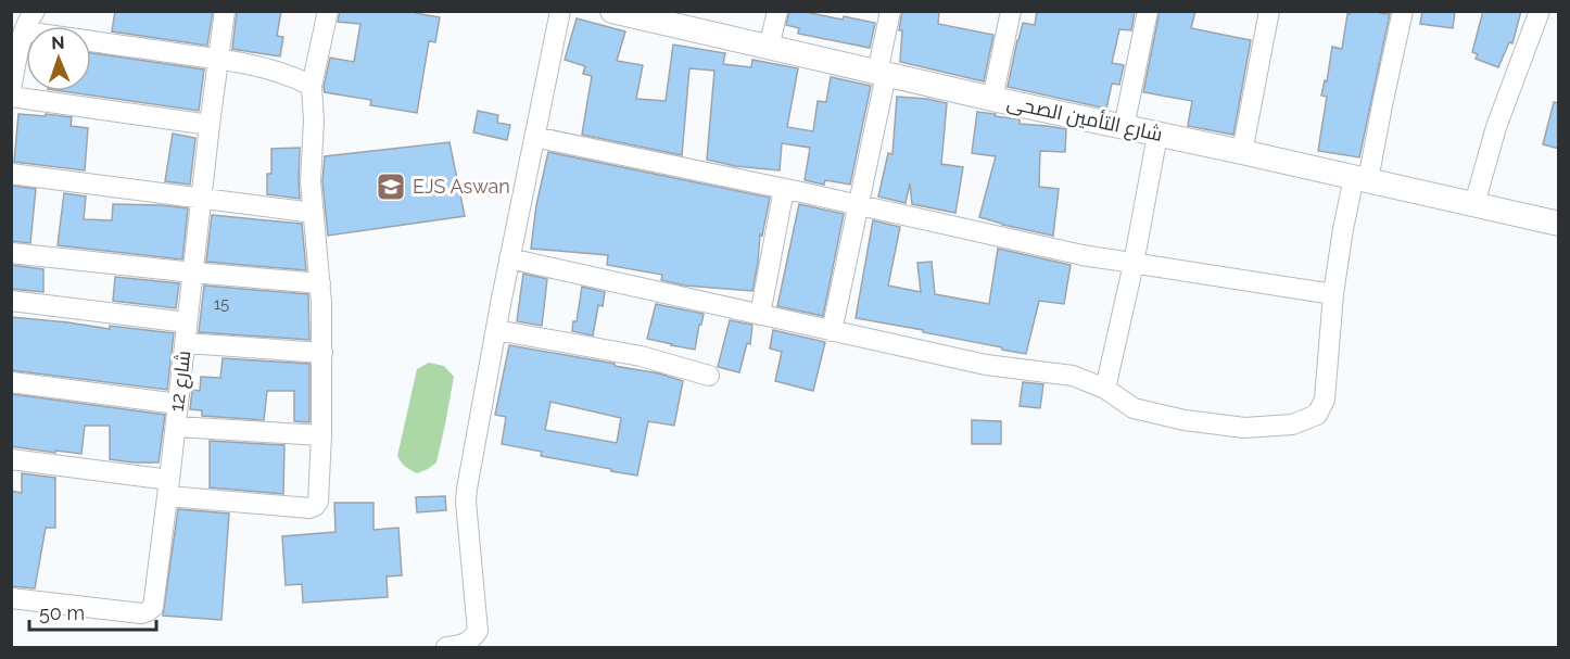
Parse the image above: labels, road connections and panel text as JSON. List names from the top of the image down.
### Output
{
  "streets": {
    "street": ["شارع التأمين الصحى", "شارع 12"]
  },
  "places": {
    "school or university": ["EJS Aswan"]
  },
  "house_numbers": ["15"],
  "scale_bar": "50 m",
  "north": "top"
}
